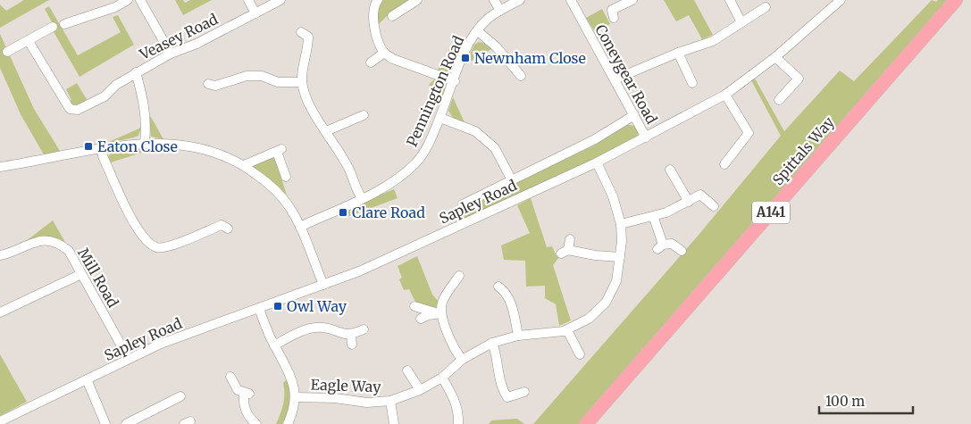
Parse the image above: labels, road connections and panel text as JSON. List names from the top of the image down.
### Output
{
  "streets": {
    "highway": ["Spittals Way", "A141"],
    "street": [
      "Veasey Road",
      "Coneygear Road",
      "Pennington Road",
      "Sapley Road",
      "Mill Road",
      "Eagle Way"
    ]
  },
  "crossings": [
    ["Coneygear Road", "Sapley Road"],
    ["Sapley Road", "Mill Road"],
    ["Sapley Road", "Eagle Way"]
  ],
  "places": {
    "transit": [
      "Newnham Close",
      "Eaton Close",
      "Clare Road",
      "Owl Way"
    ]
  },
  "scale_bar": "100 m"
}
